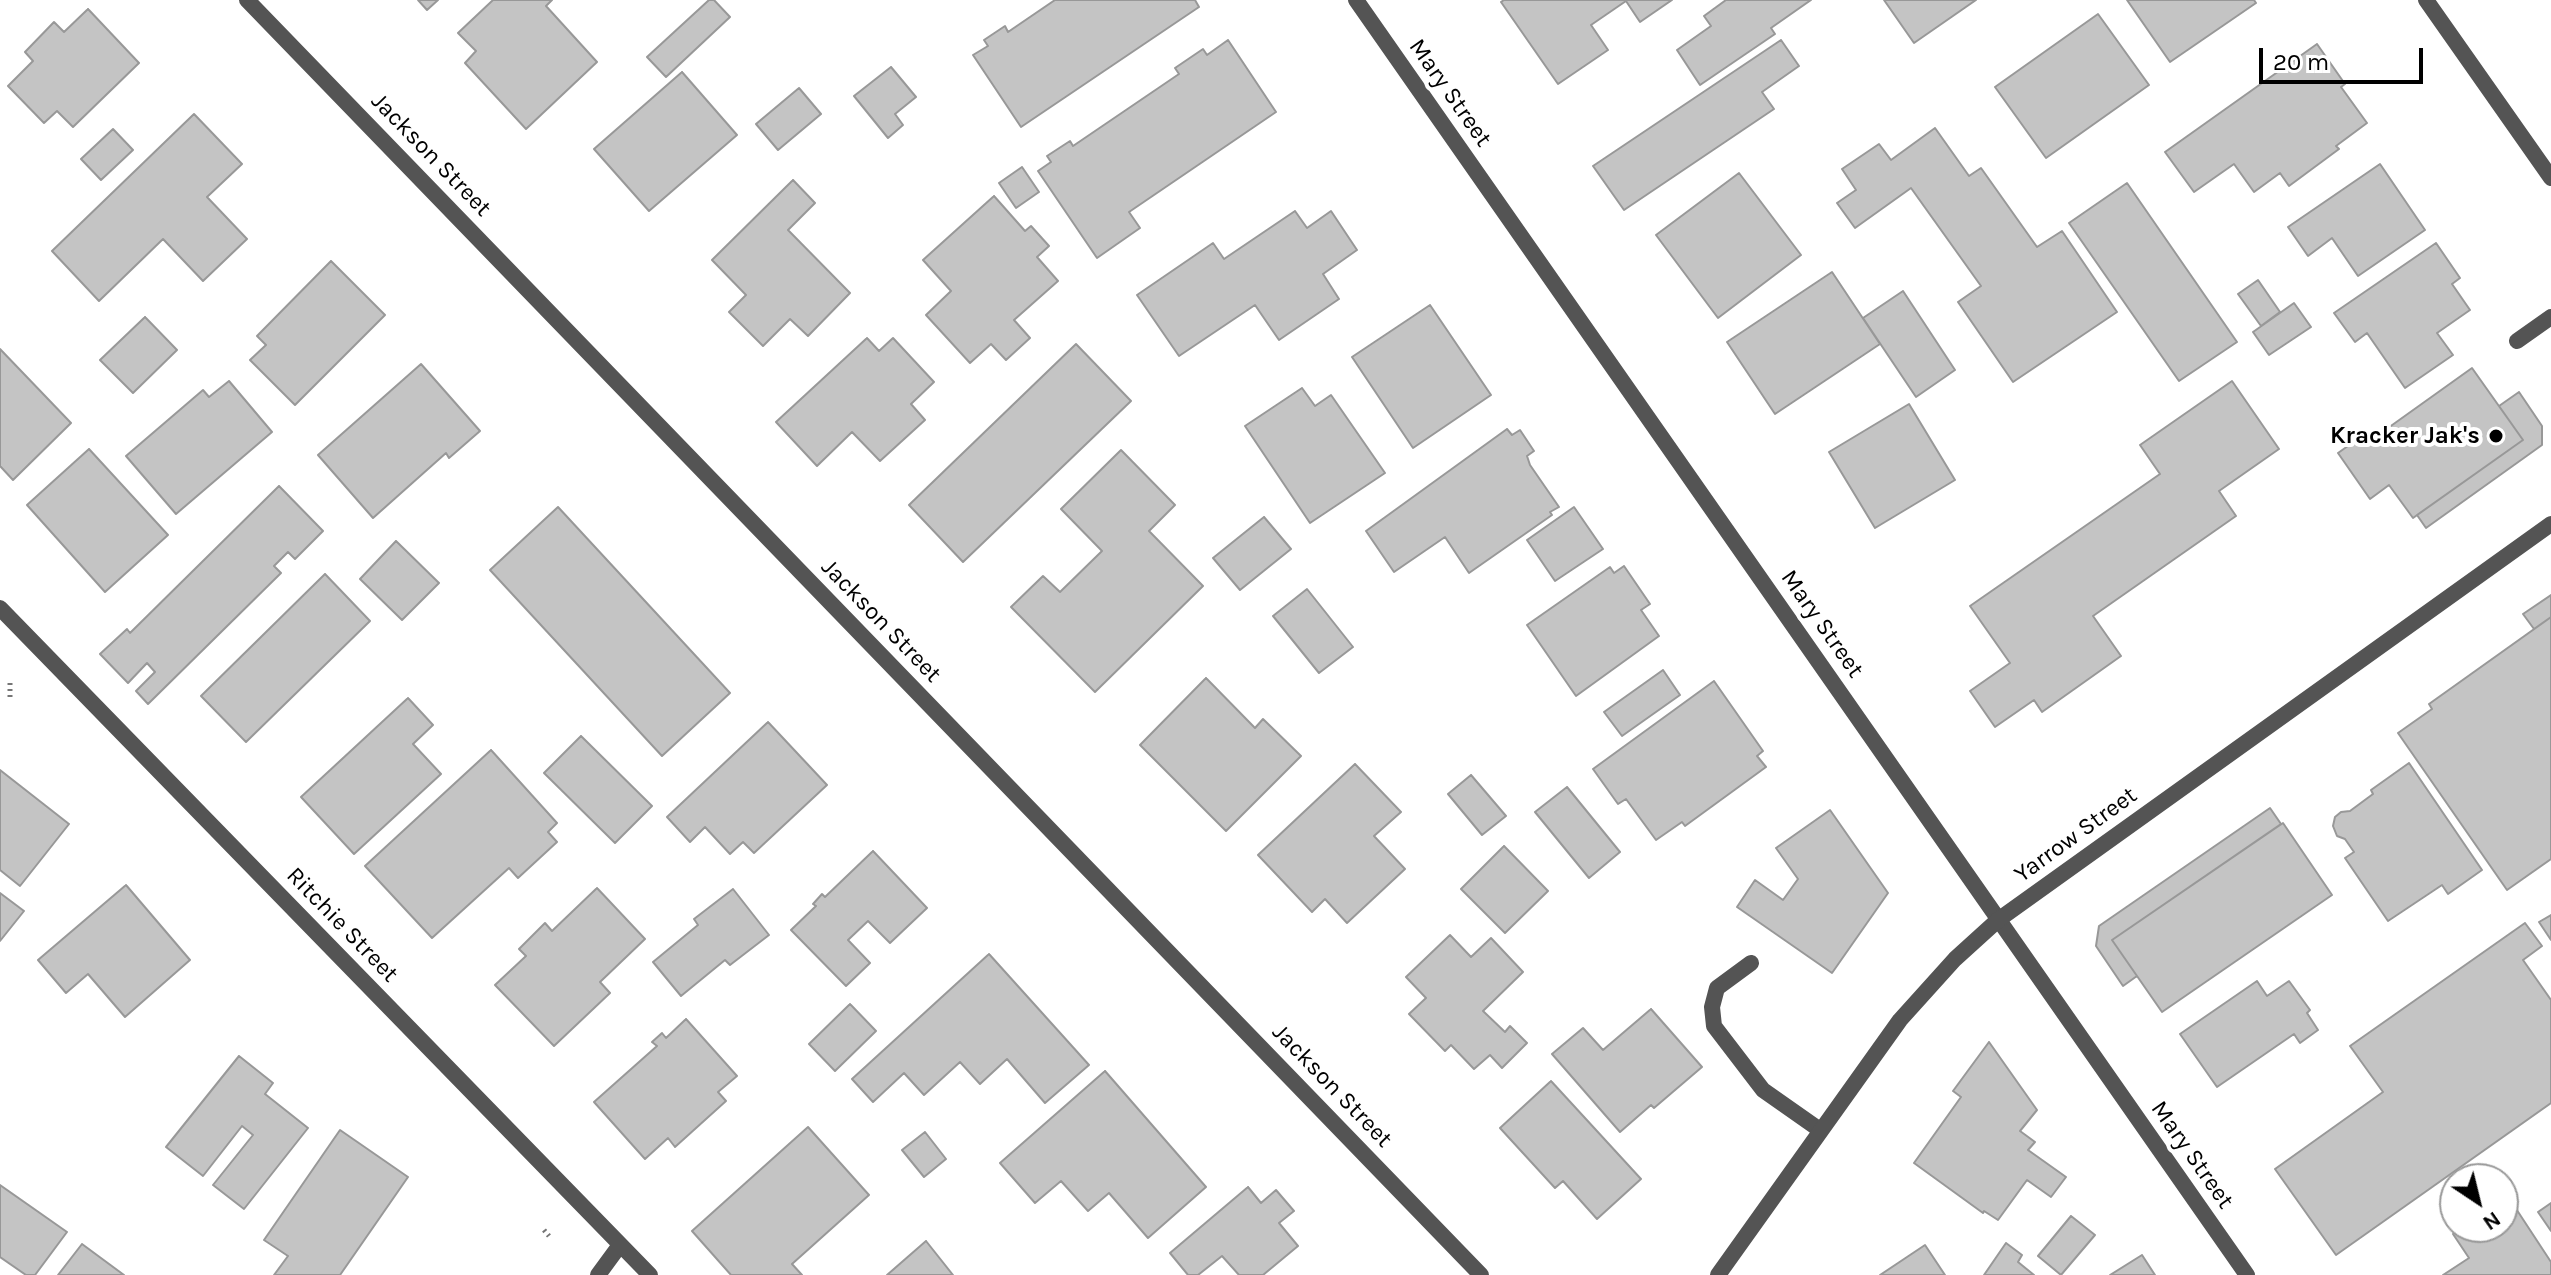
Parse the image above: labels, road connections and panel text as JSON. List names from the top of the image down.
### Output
{
  "streets": {
    "street": [
      "Mary Street",
      "Jackson Street",
      "Yarrow Street",
      "Ritchie Street"
    ]
  },
  "crossings": [
    ["Mary Street", "Yarrow Street"]
  ],
  "places": ["Kracker Jak's"],
  "scale_bar": "20 m",
  "north": "bottom right"
}
